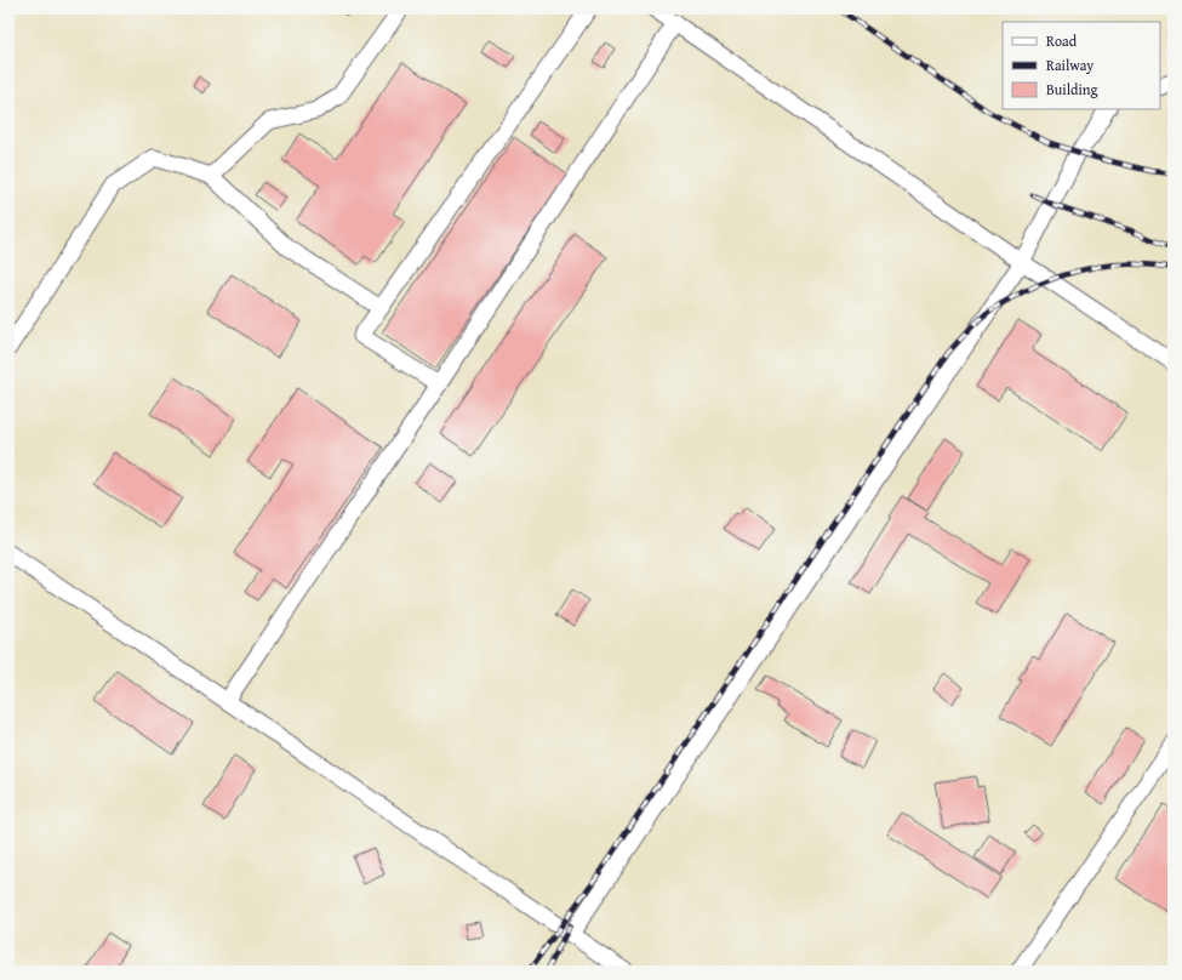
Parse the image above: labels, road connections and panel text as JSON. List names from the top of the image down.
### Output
{
  "legend": ["Road", "Railway", "Building"]
}
